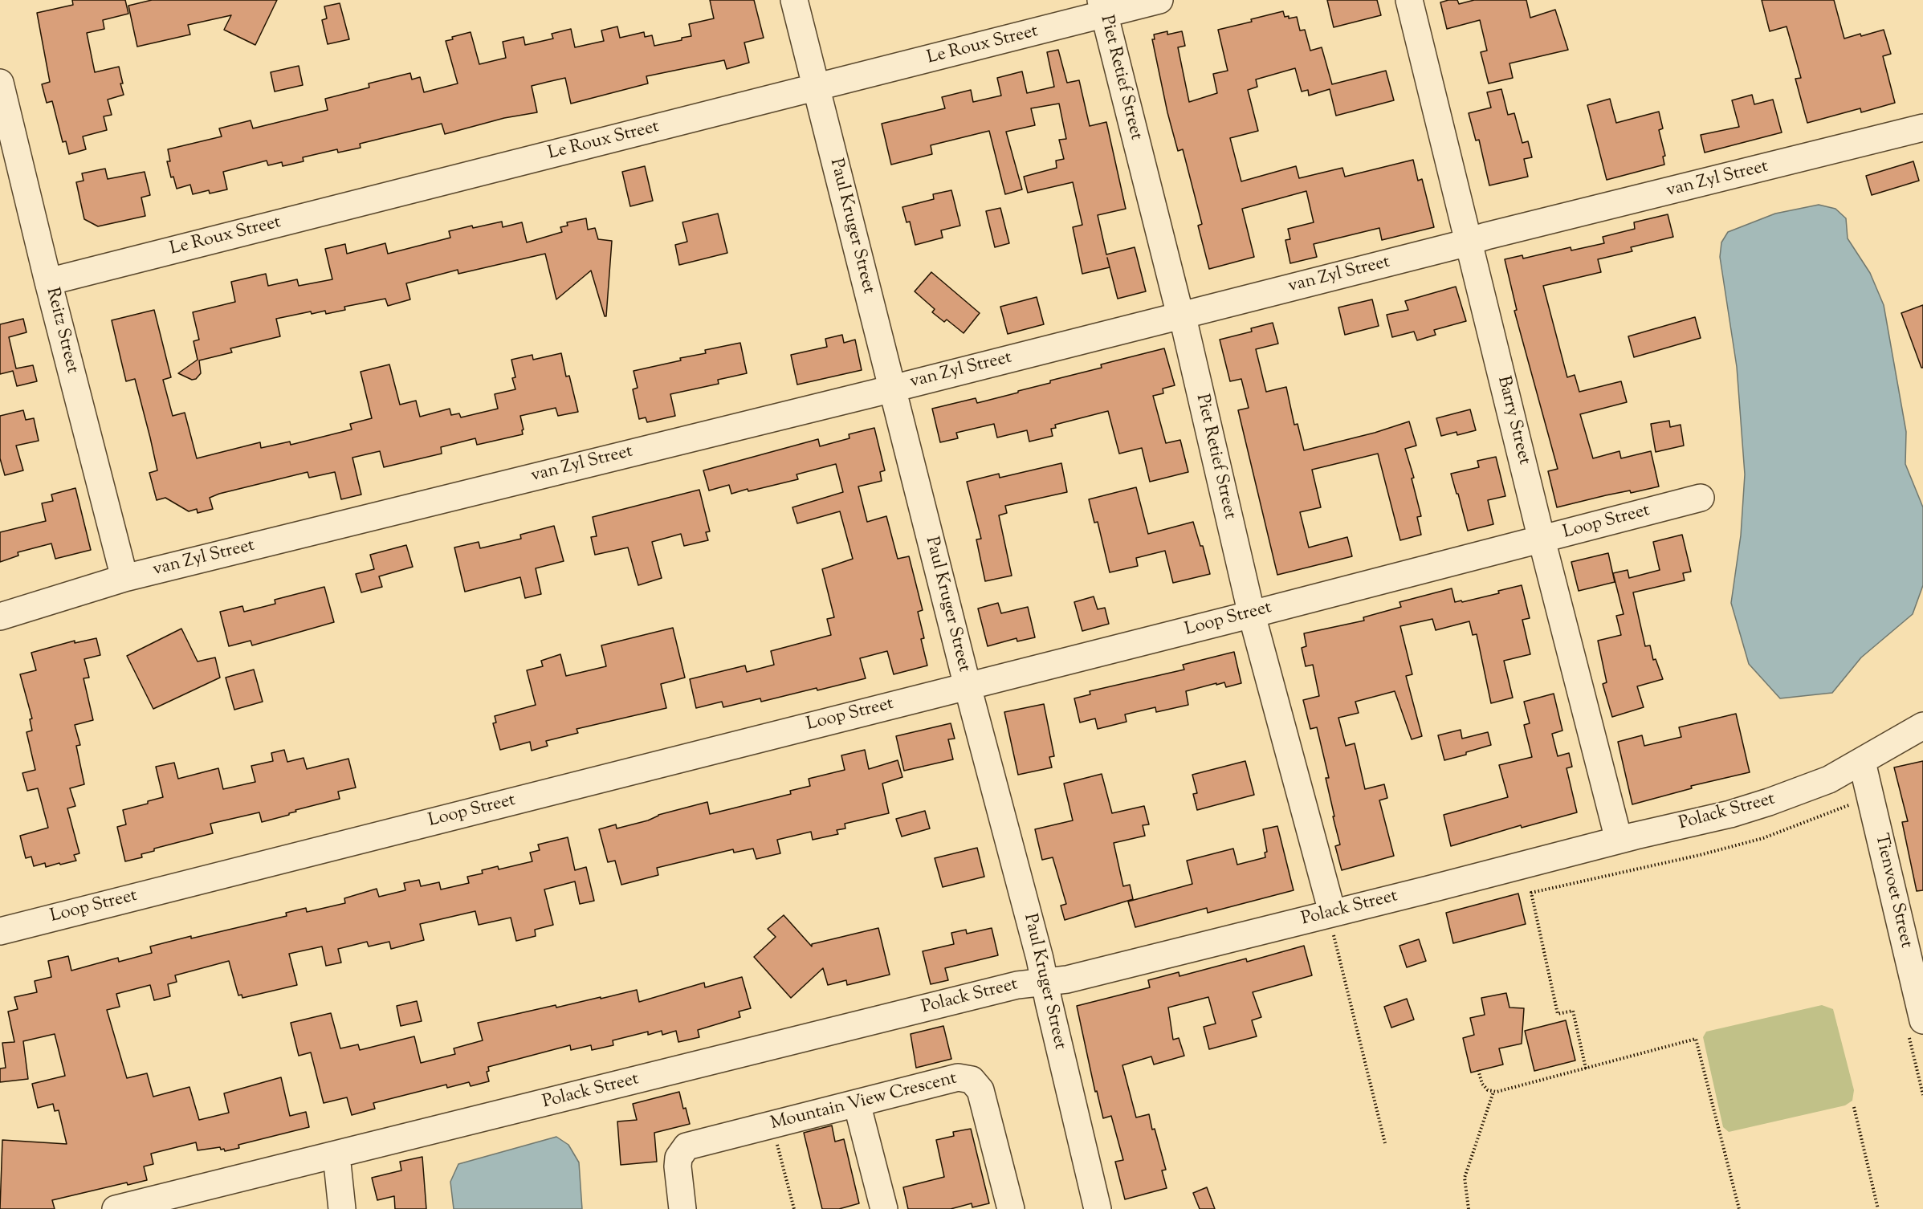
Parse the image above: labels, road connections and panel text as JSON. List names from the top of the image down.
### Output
{
  "streets": {
    "street": [
      "Le Roux Street",
      "Piet Retief Street",
      "van Zyl Street",
      "Paul Kruger Street",
      "Reitz Street",
      "Barry Street",
      "Loop Street",
      "Polack Street",
      "Tienvoet Street",
      "Mountain View Crescent"
    ]
  },
  "crossings": [
    ["Le Roux Street", "Piet Retief Street"],
    ["Le Roux Street", "Paul Kruger Street"],
    ["Le Roux Street", "Reitz Street"],
    ["Piet Retief Street", "van Zyl Street"],
    ["Piet Retief Street", "Loop Street"],
    ["Piet Retief Street", "Polack Street"],
    ["van Zyl Street", "Paul Kruger Street"],
    ["van Zyl Street", "Reitz Street"],
    ["van Zyl Street", "Barry Street"],
    ["Paul Kruger Street", "Loop Street"],
    ["Paul Kruger Street", "Polack Street"],
    ["Barry Street", "Loop Street"],
    ["Barry Street", "Polack Street"],
    ["Polack Street", "Tienvoet Street"]
  ]
}
